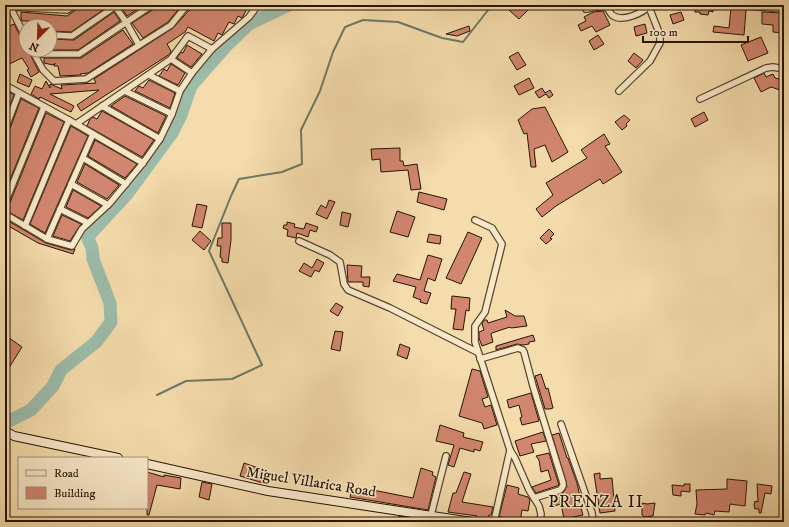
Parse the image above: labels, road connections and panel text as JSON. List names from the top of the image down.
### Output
{
  "streets": {
    "main road": ["Miguel Villarica Road"]
  },
  "districts": ["PRENZA II"],
  "legend": ["Road", "Building"],
  "scale_bar": "100 m",
  "north": "bottom left"
}
